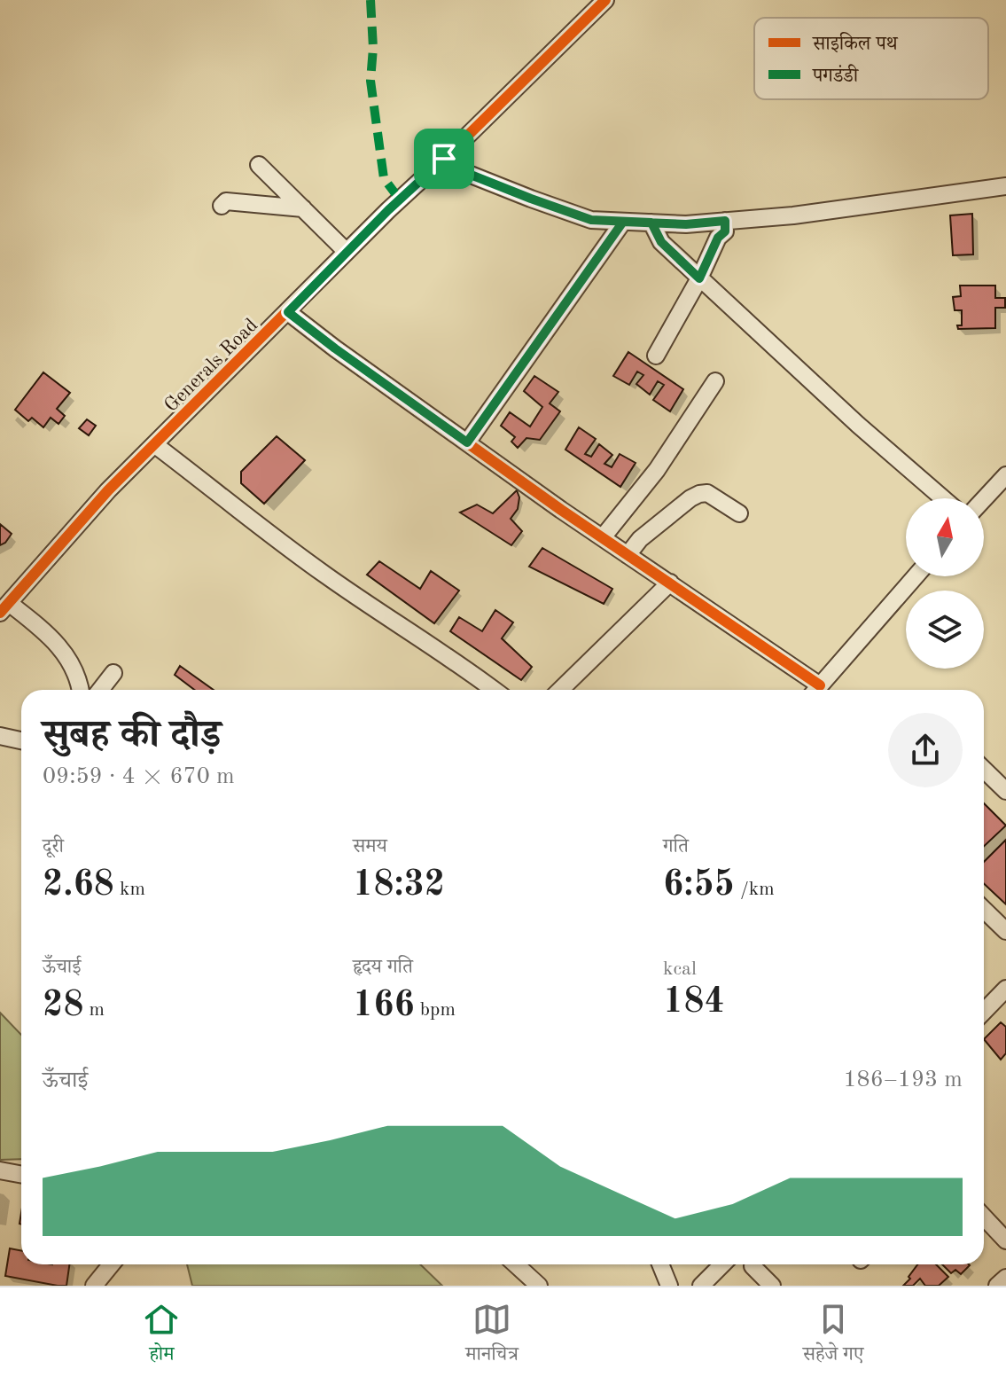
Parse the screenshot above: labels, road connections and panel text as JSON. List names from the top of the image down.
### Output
{
  "streets": {
    "street": ["Generals Road"]
  },
  "legend": ["साइकिल पथ", "पगडंडी"],
  "north": "top",
  "page": {
    "heading": ["सुबह की दौड़", "09:59 · 4 × 670 m"],
    "stats": [
      ["दूरी", "2.68 km"],
      ["समय", "18:32"],
      ["गति", "6:55 /km"],
      ["ऊँचाई", "28 m"],
      ["हृदय गति", "166 bpm"],
      ["kcal", "184"]
    ],
    "chart": ["ऊँचाई", "186–193 m"],
    "tabs": ["होम", "मानचित्र", "सहेजे गए"]
  }
}
